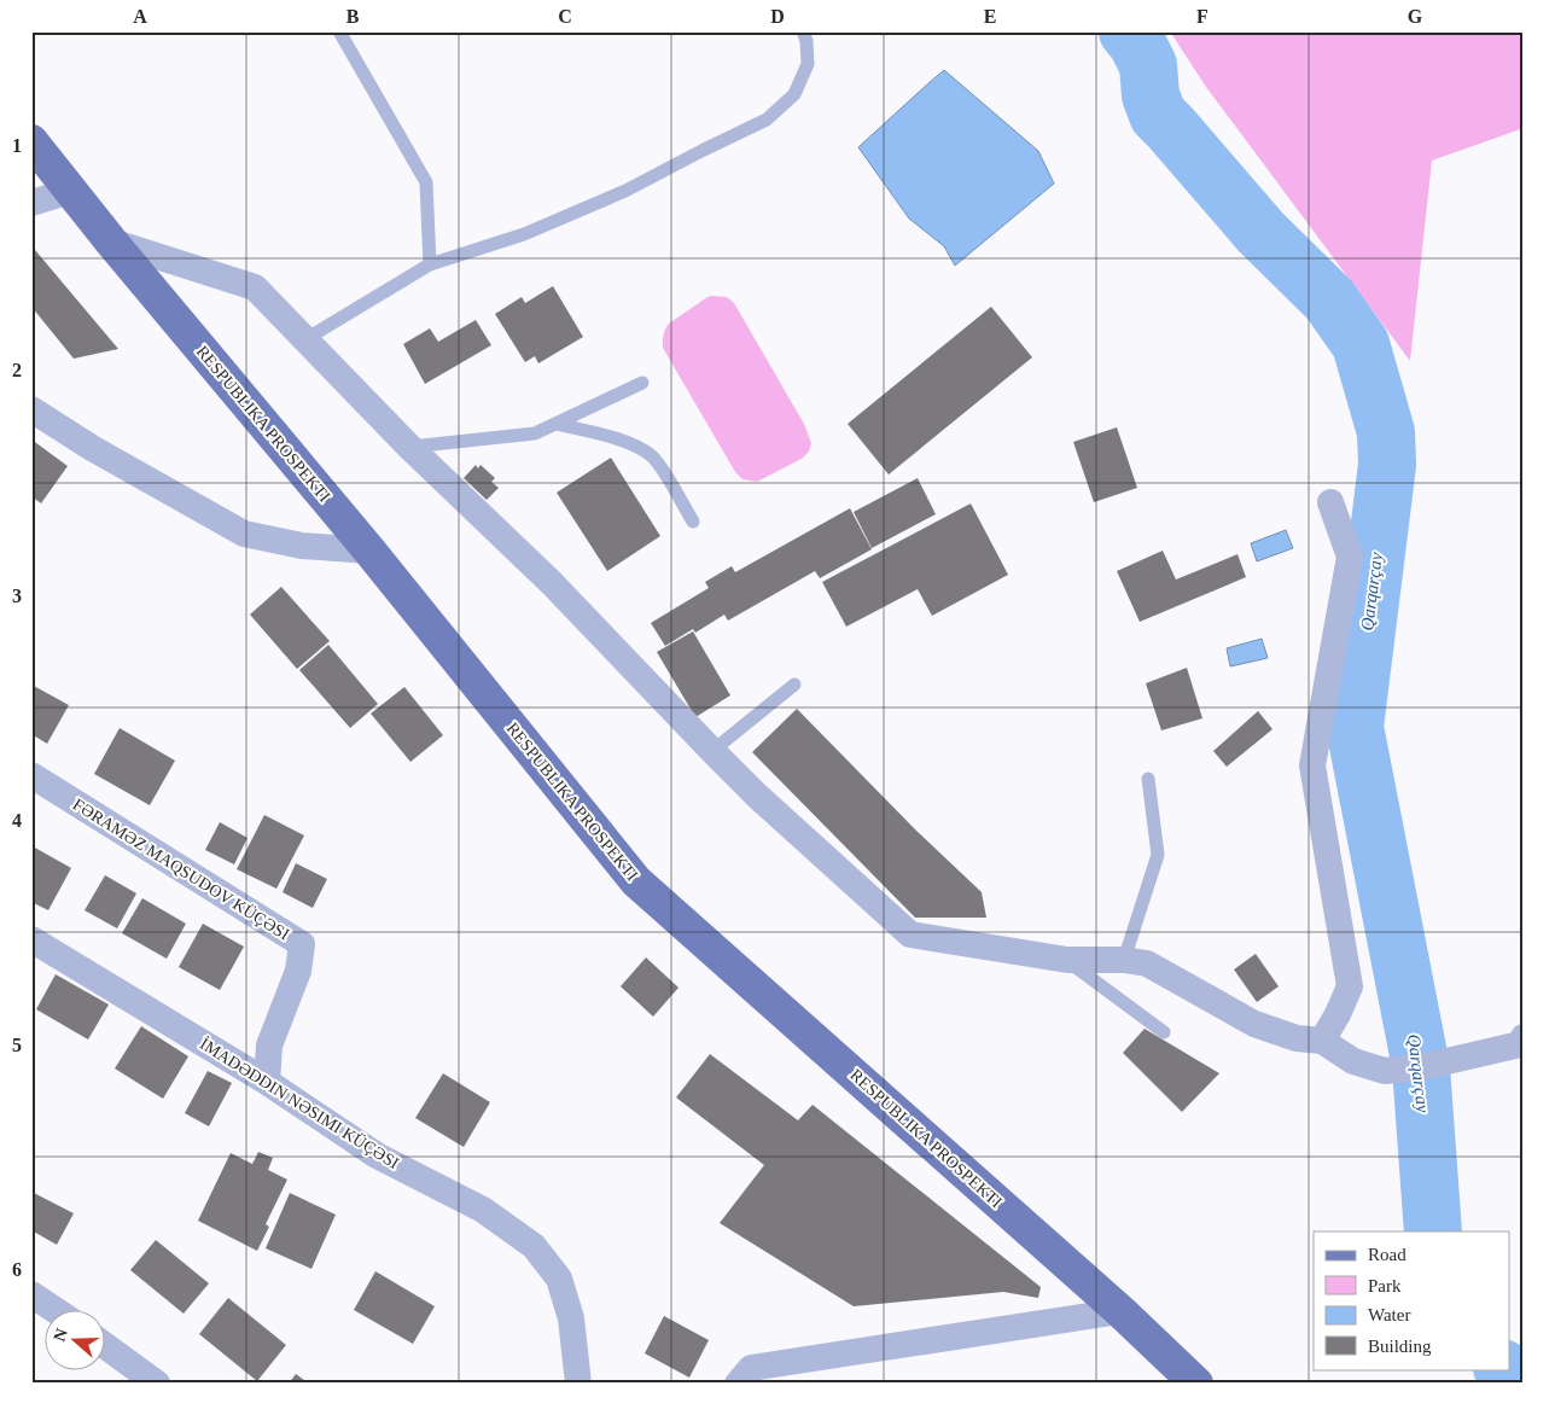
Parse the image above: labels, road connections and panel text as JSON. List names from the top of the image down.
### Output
{
  "streets": {
    "main road": ["RESPUBLIKA PROSPEKTI"],
    "street": ["FƏRAMƏZ MAQSUDOV KÜÇƏSI", "İMADƏDDIN NƏSIMI KÜÇƏSI"]
  },
  "crossings": [
    ["FƏRAMƏZ MAQSUDOV KÜÇƏSI", "İMADƏDDIN NƏSIMI KÜÇƏSI"]
  ],
  "water": ["Qarqarçay"],
  "legend": [
    "Road",
    "Park",
    "Water",
    "Building"
  ],
  "north": "left",
  "grid": {
    "columns": [
      "A",
      "B",
      "C",
      "D",
      "E",
      "F",
      "G"
    ],
    "rows": [
      "1",
      "2",
      "3",
      "4",
      "5",
      "6"
    ]
  }
}
